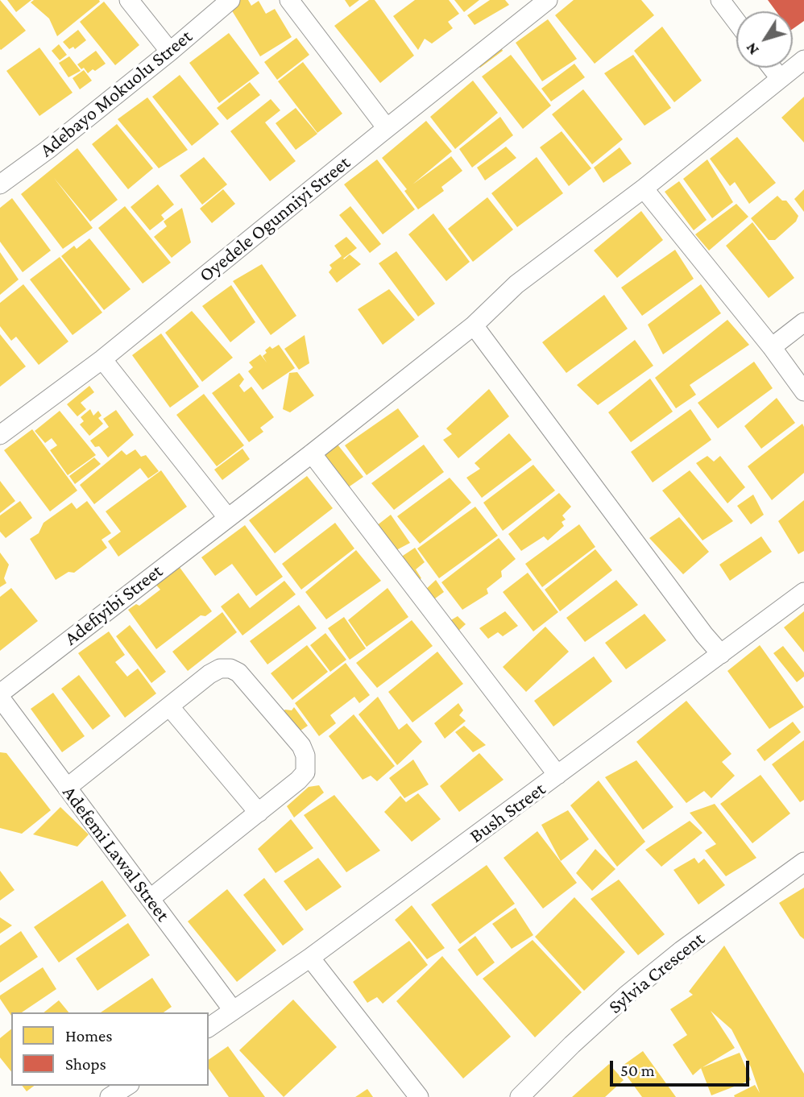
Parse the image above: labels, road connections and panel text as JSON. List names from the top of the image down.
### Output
{
  "streets": {
    "street": [
      "Adebayo Mokuolu Street",
      "Oyedele Ogunniyi Street",
      "Adefiyibi Street",
      "Bush Street",
      "Adefemi Lawal Street",
      "Sylvia Crescent"
    ]
  },
  "crossings": [
    ["Bush Street", "Adefemi Lawal Street"]
  ],
  "legend": ["Homes", "Shops"],
  "scale_bar": "50 m",
  "north": "bottom left"
}
